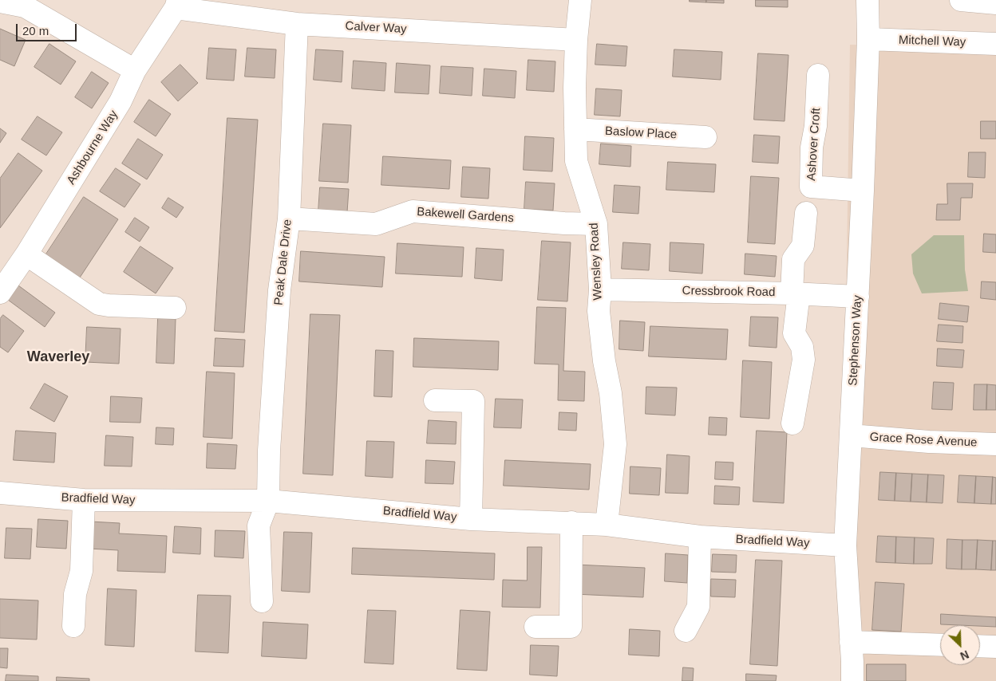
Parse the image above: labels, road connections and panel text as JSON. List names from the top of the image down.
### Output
{
  "streets": {
    "street": [
      "Calver Way",
      "Mitchell Way",
      "Baslow Place",
      "Ashover Croft",
      "Ashbourne Way",
      "Bakewell Gardens",
      "Wensley Road",
      "Peak Dale Drive",
      "Cressbrook Road",
      "Stephenson Way",
      "Grace Rose Avenue",
      "Bradfield Way"
    ]
  },
  "crossings": [
    ["Calver Way", "Ashbourne Way"],
    ["Calver Way", "Wensley Road"],
    ["Calver Way", "Peak Dale Drive"],
    ["Mitchell Way", "Stephenson Way"],
    ["Baslow Place", "Wensley Road"],
    ["Ashover Croft", "Stephenson Way"],
    ["Bakewell Gardens", "Wensley Road"],
    ["Bakewell Gardens", "Peak Dale Drive"],
    ["Wensley Road", "Cressbrook Road"],
    ["Wensley Road", "Bradfield Way"],
    ["Peak Dale Drive", "Bradfield Way"],
    ["Cressbrook Road", "Stephenson Way"],
    ["Stephenson Way", "Grace Rose Avenue"],
    ["Stephenson Way", "Bradfield Way"]
  ],
  "districts": ["Waverley"],
  "scale_bar": "20 m",
  "north": "bottom right"
}
